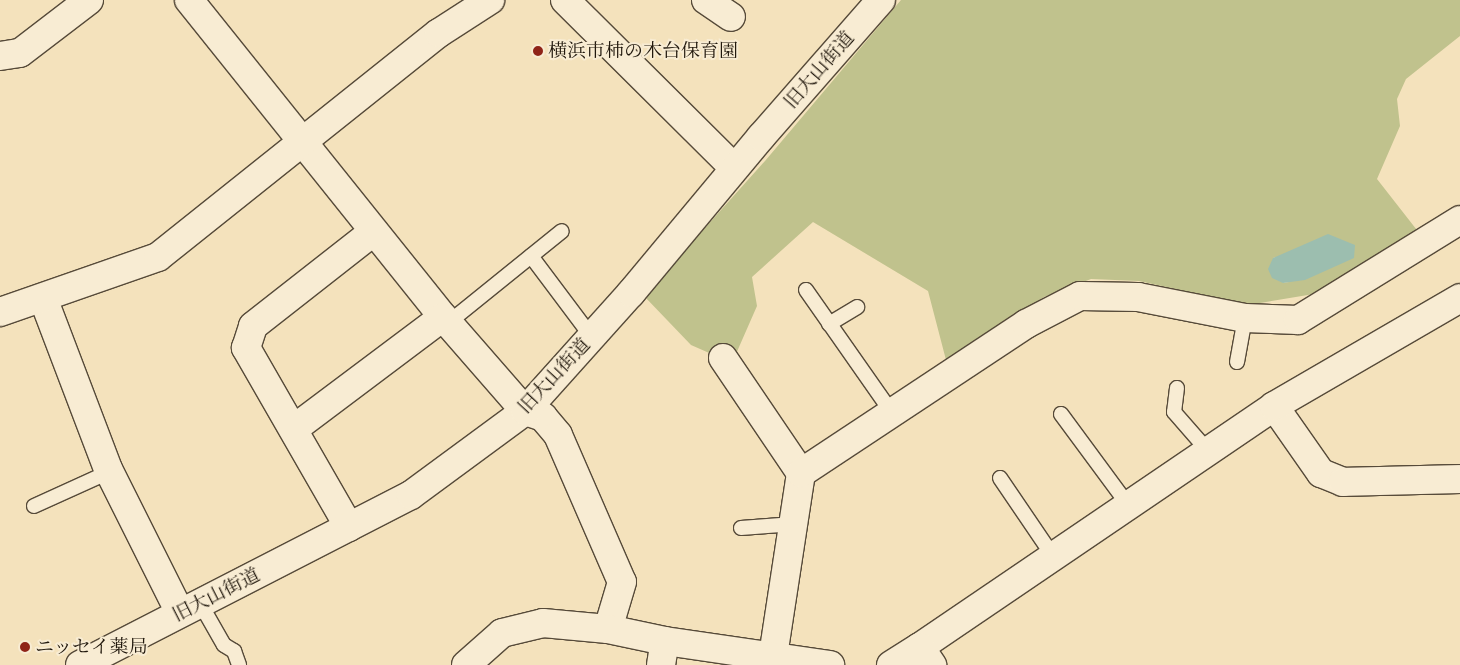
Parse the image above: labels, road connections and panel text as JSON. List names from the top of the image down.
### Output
{
  "streets": {
    "street": ["旧大山街道"]
  },
  "places": ["横浜市柿の木台保育園", "ニッセイ薬局"]
}
